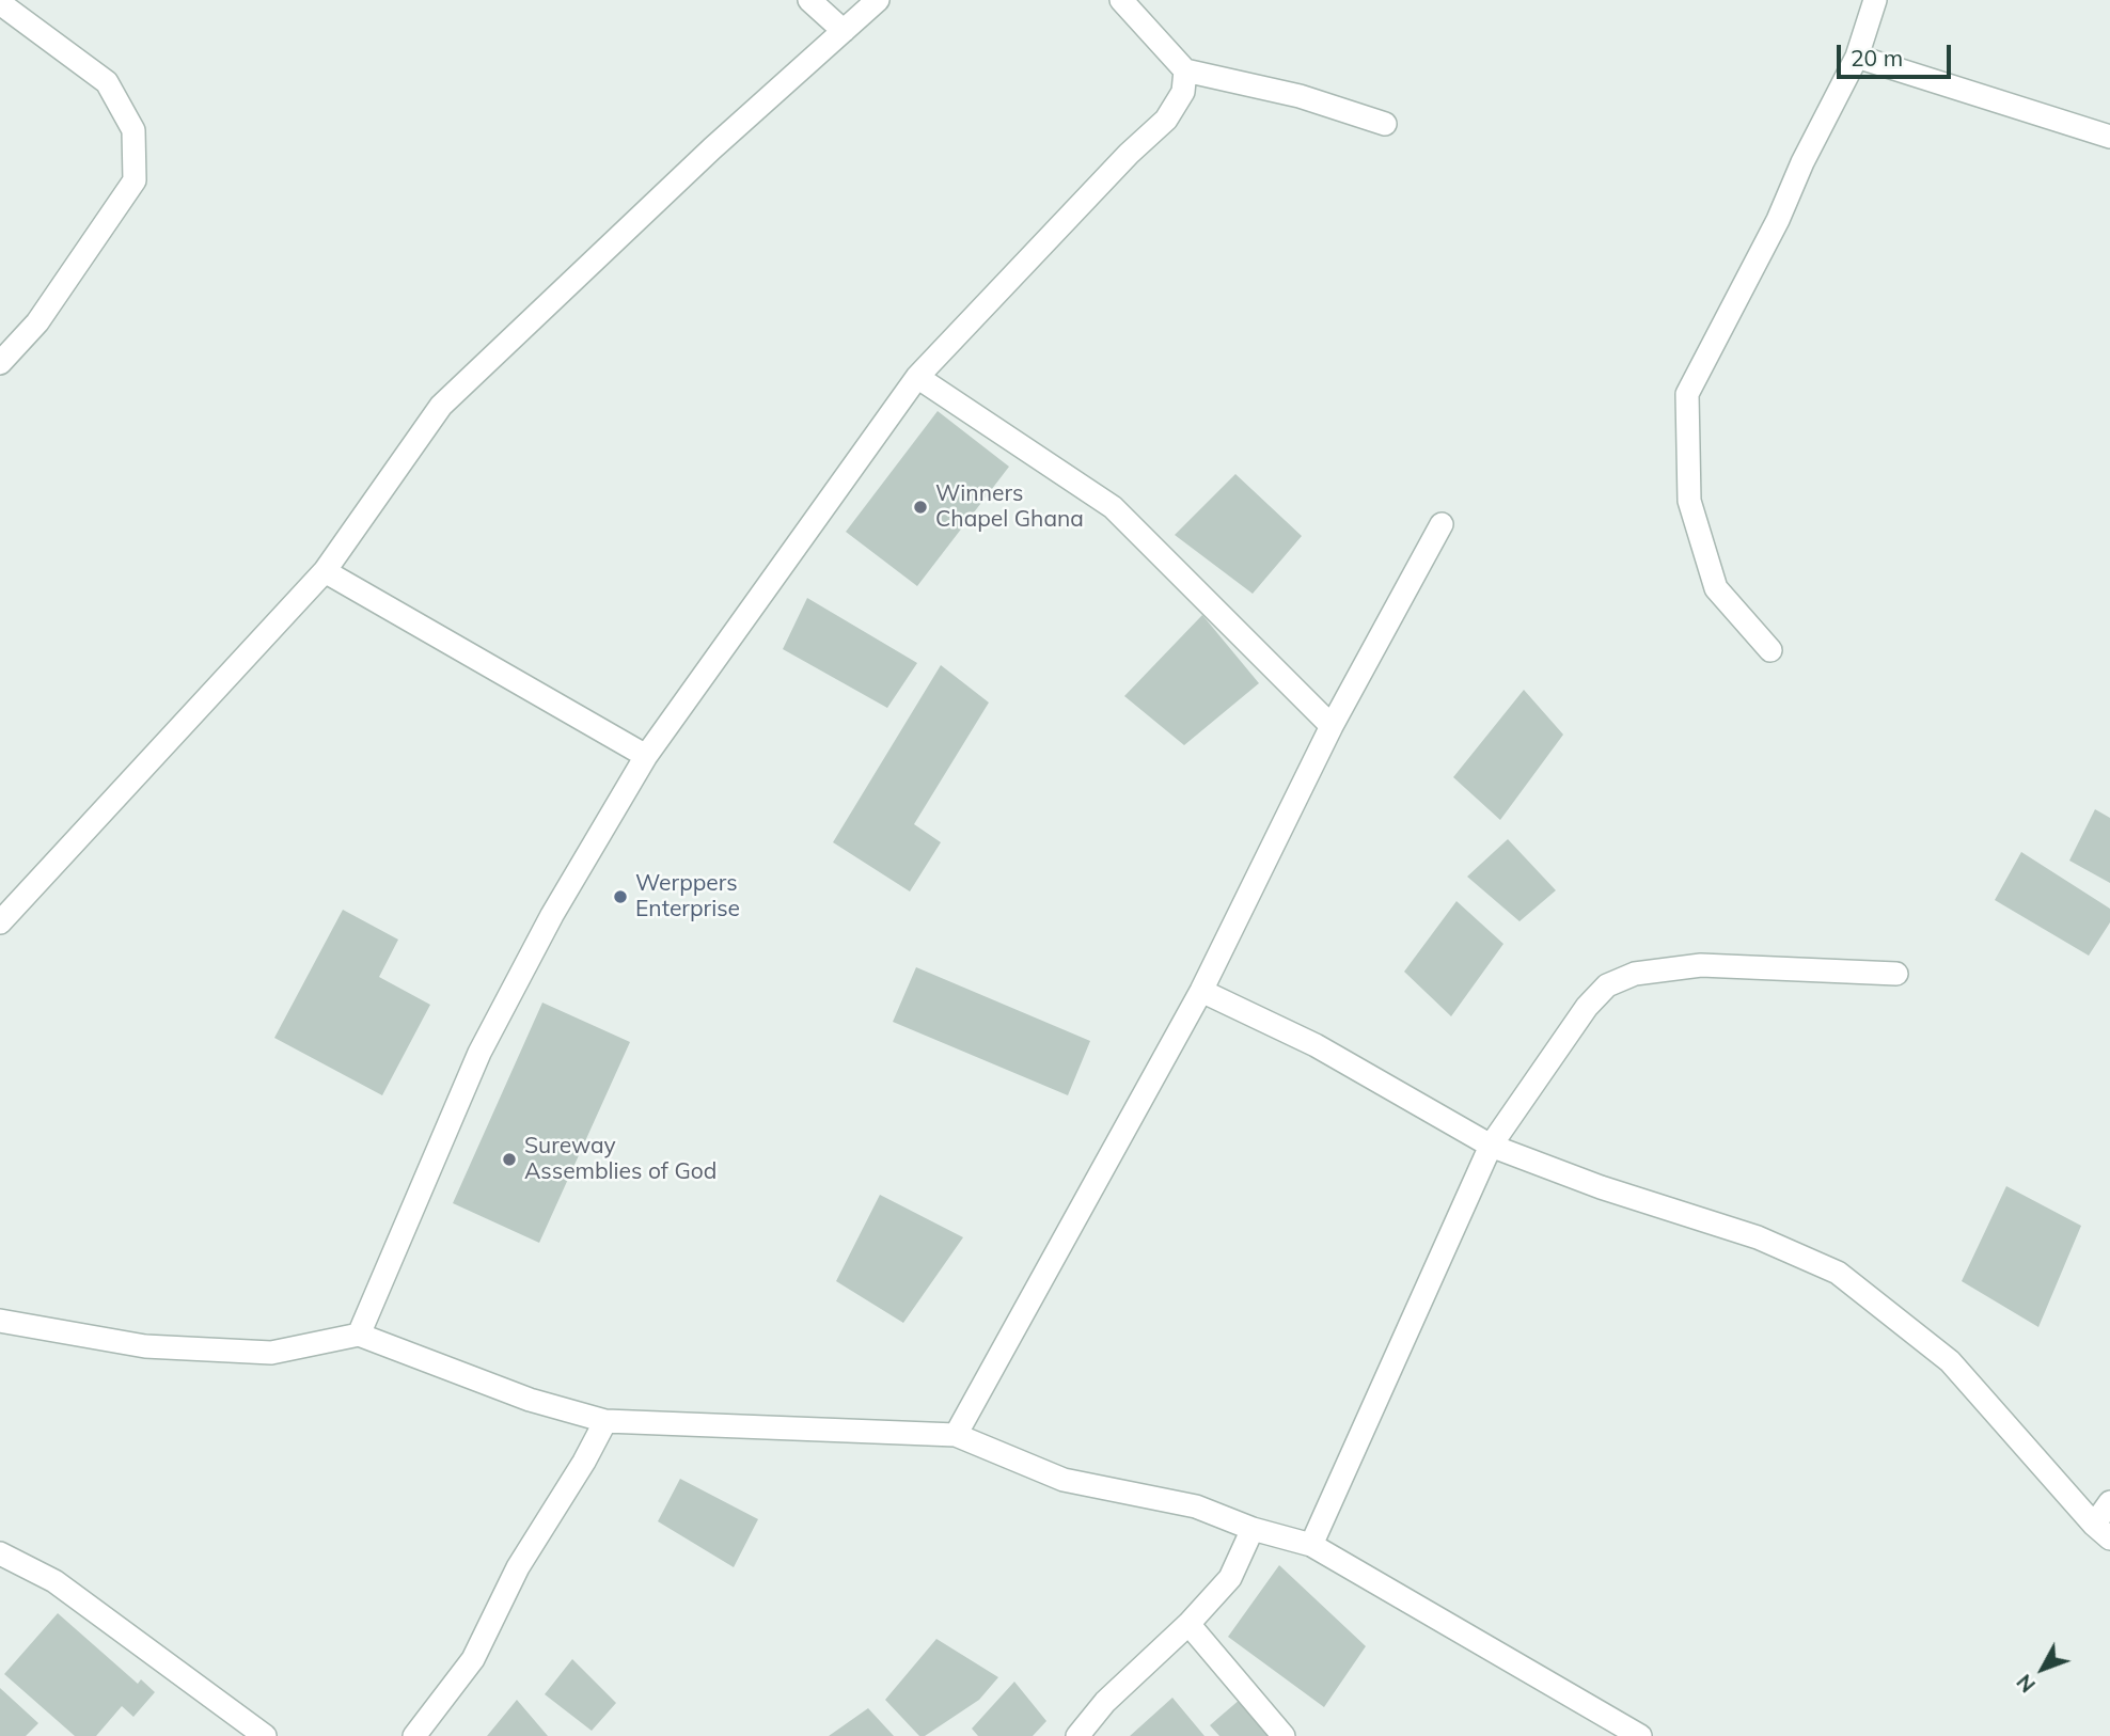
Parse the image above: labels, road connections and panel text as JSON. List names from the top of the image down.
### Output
{
  "places": ["Winners Chapel Ghana", "Werppers Enterprise", "Sureway Assemblies of God"],
  "scale_bar": "20 m",
  "north": "bottom left"
}
